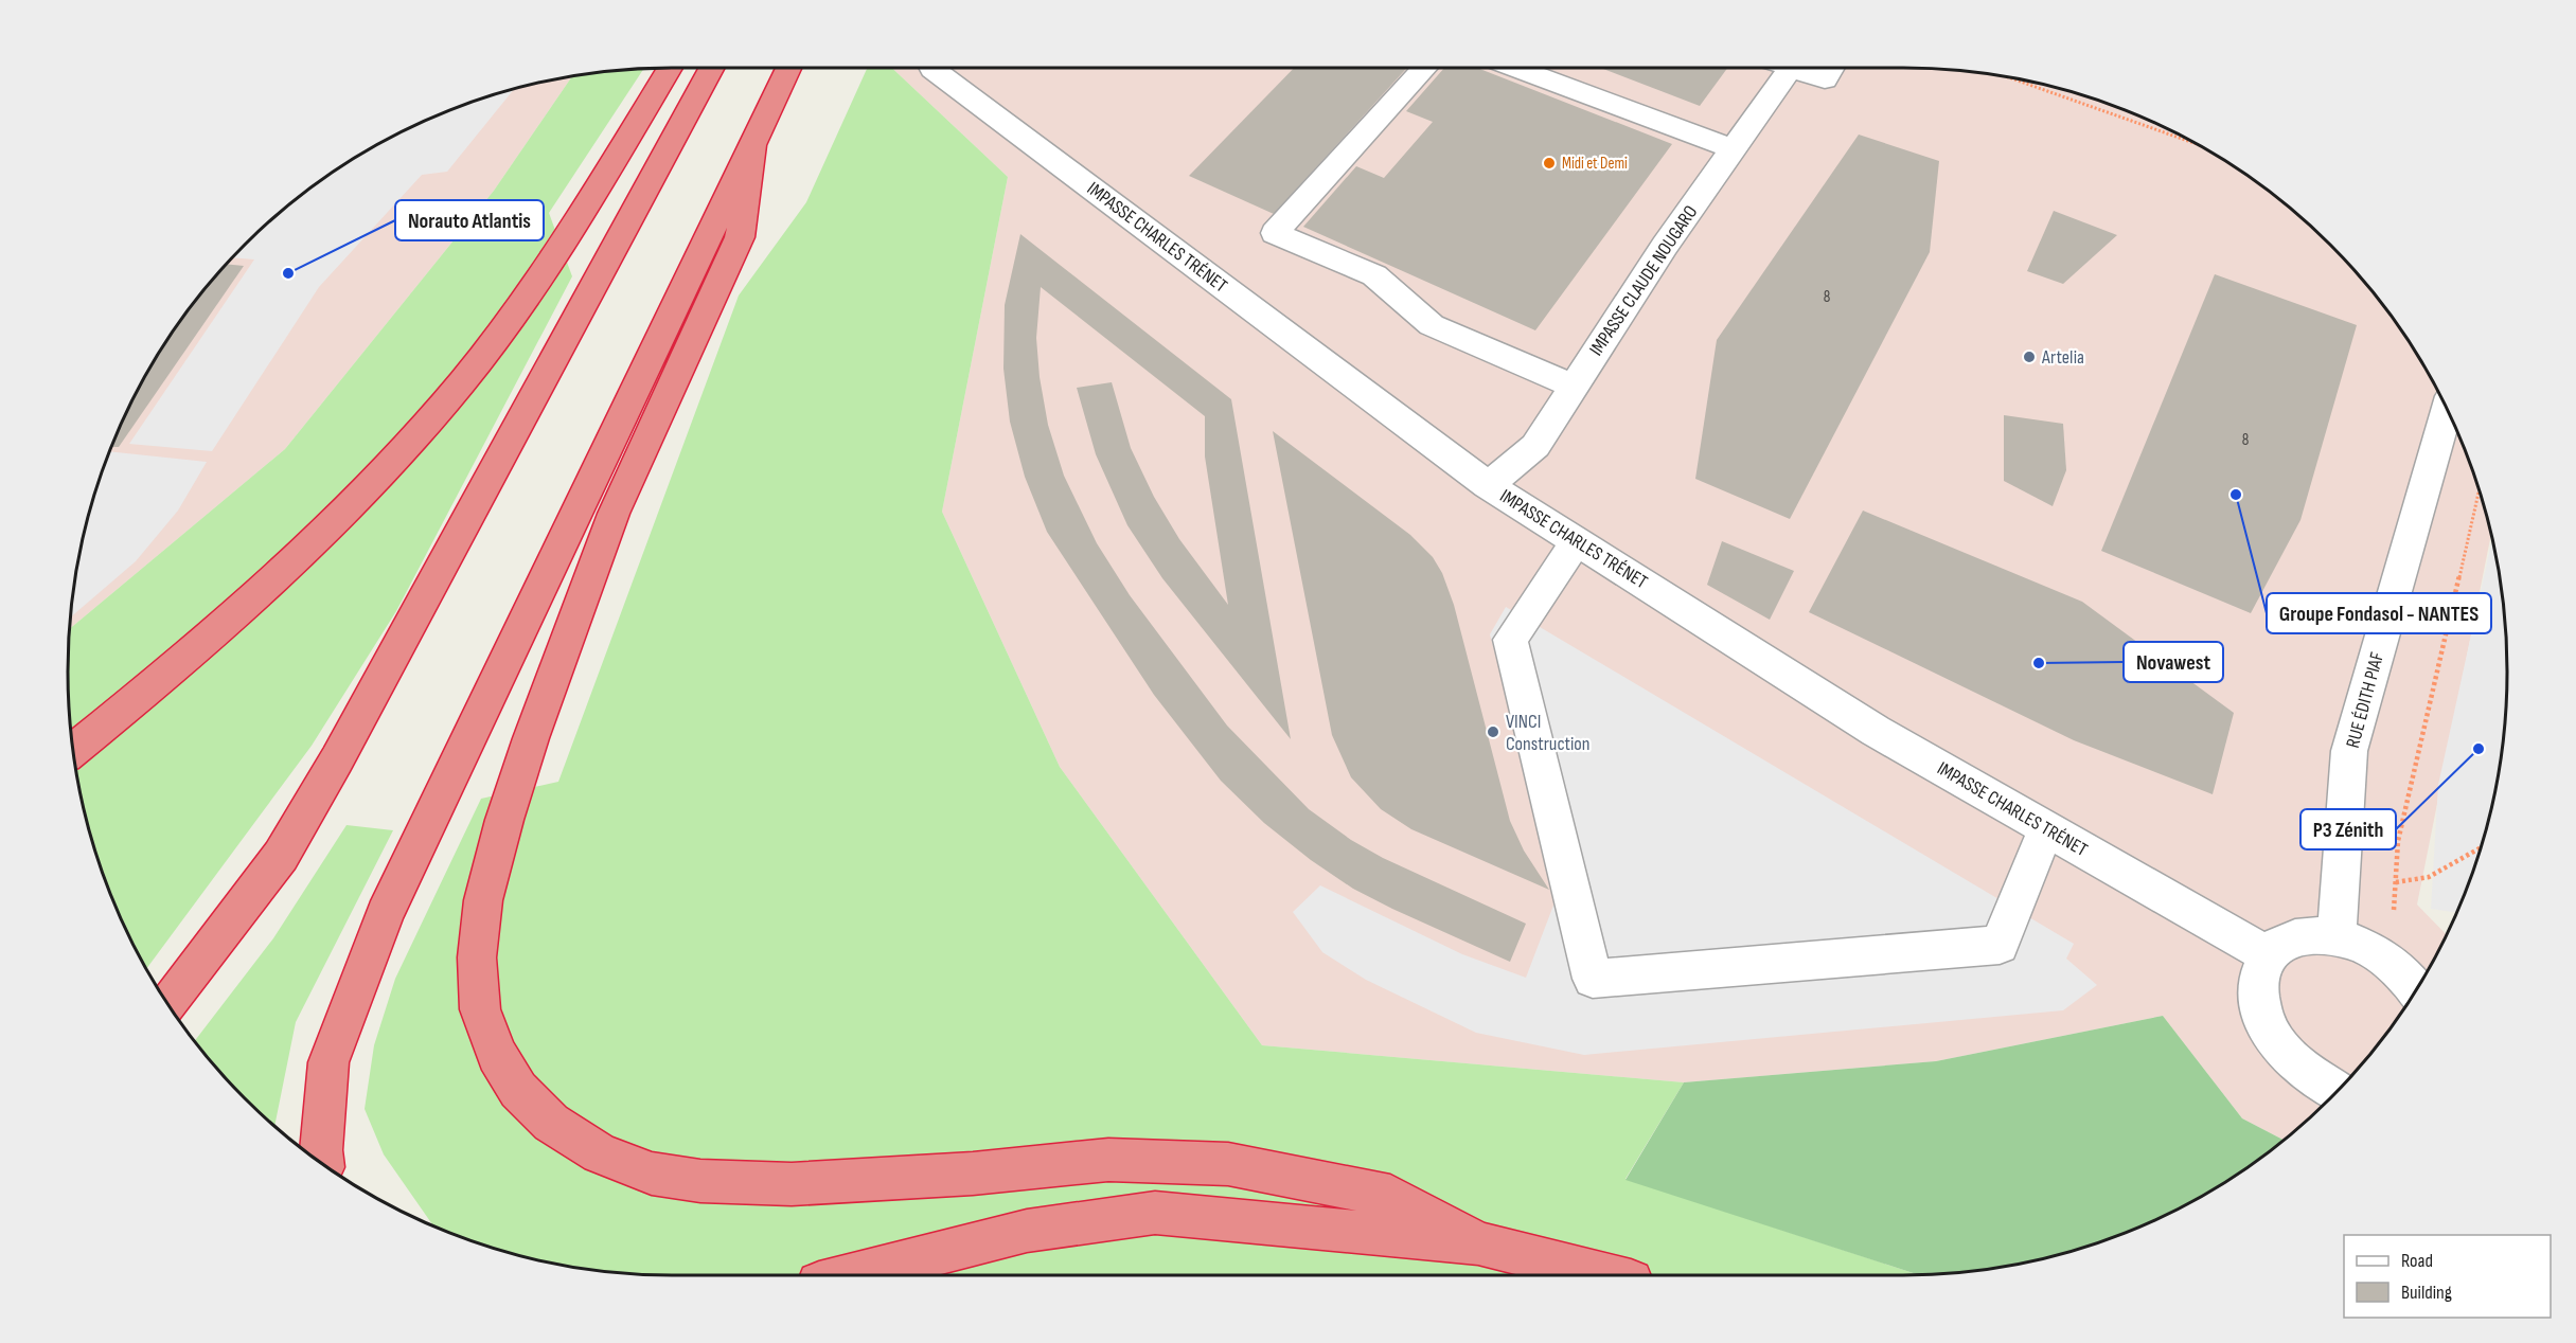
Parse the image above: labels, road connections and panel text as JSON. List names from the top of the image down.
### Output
{
  "streets": {
    "street": ["IMPASSE CHARLES TRÉNET", "IMPASSE CLAUDE NOUGARO", "RUE ÉDITH PIAF"]
  },
  "crossings": [
    ["IMPASSE CHARLES TRÉNET", "IMPASSE CLAUDE NOUGARO"]
  ],
  "places": [
    "Midi et Demi",
    "Norauto Atlantis",
    "Artelia",
    "Groupe Fondasol - NANTES",
    "Novawest",
    "VINCI Construction",
    "P3 Zénith"
  ],
  "house_numbers": ["8", "8"],
  "legend": ["Road", "Building"]
}
